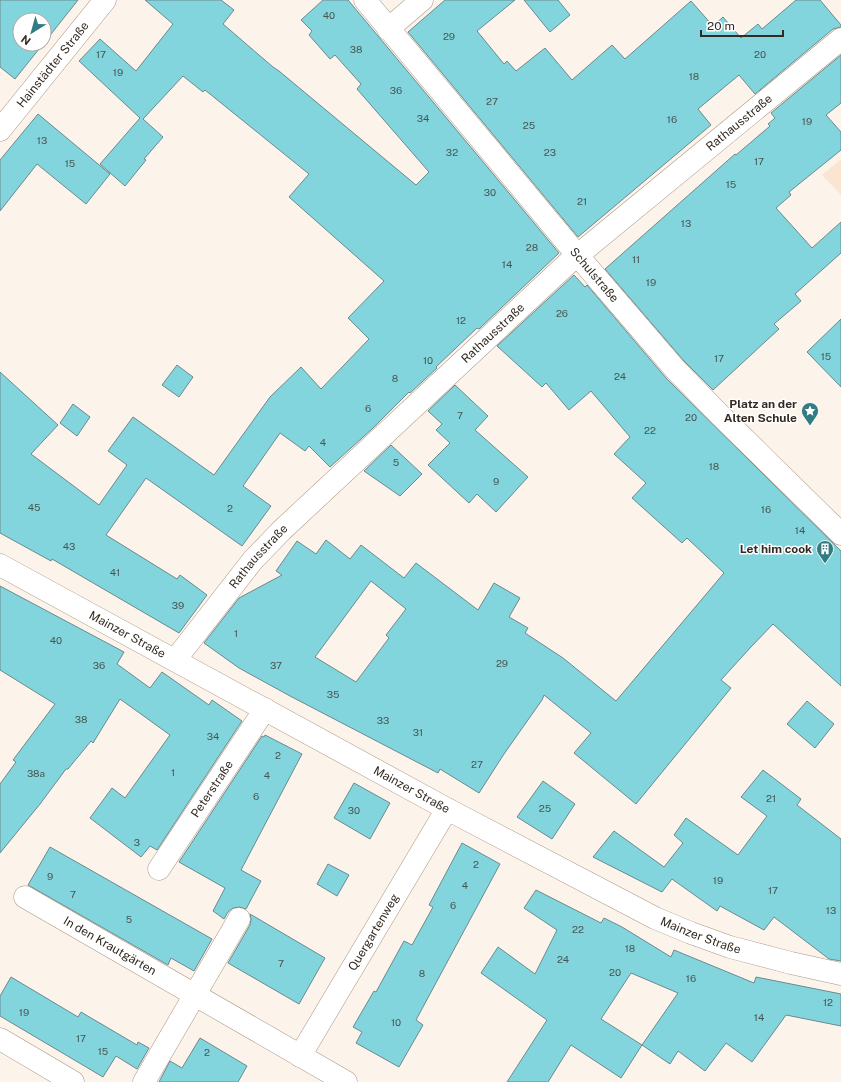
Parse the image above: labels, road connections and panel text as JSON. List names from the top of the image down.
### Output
{
  "streets": {
    "street": [
      "Hainstädter Straße",
      "Rathausstraße",
      "Schulstraße",
      "Mainzer Straße",
      "Peterstraße",
      "Quergartenweg",
      "In den Krautgärten"
    ]
  },
  "crossings": [
    ["Rathausstraße", "Schulstraße"],
    ["Rathausstraße", "Mainzer Straße"],
    ["Mainzer Straße", "Peterstraße"],
    ["Mainzer Straße", "Quergartenweg"]
  ],
  "places": {
    "place": ["Platz an der Alten Schule"],
    "building": ["Let him cook"]
  },
  "house_numbers": [
    "40",
    "29",
    "38",
    "17",
    "20",
    "19",
    "18",
    "36",
    "27",
    "34",
    "16",
    "19",
    "25",
    "13",
    "32",
    "23",
    "17",
    "15",
    "15",
    "30",
    "21",
    "13",
    "28",
    "11",
    "14",
    "19",
    "26",
    "12",
    "15",
    "17",
    "10",
    "24",
    "8",
    "6",
    "7",
    "20",
    "22",
    "4",
    "5",
    "18",
    "9",
    "45",
    "2",
    "16",
    "14",
    "43",
    "41",
    "39",
    "1",
    "40",
    "29",
    "36",
    "37",
    "35",
    "38",
    "33",
    "31",
    "34",
    "2",
    "27",
    "1",
    "38a",
    "4",
    "6",
    "21",
    "25",
    "30",
    "3",
    "2",
    "9",
    "19",
    "4",
    "17",
    "7",
    "6",
    "13",
    "5",
    "22",
    "18",
    "24",
    "7",
    "20",
    "8",
    "16",
    "12",
    "19",
    "14",
    "10",
    "17",
    "15",
    "2"
  ],
  "scale_bar": "20 m",
  "north": "bottom left"
}
